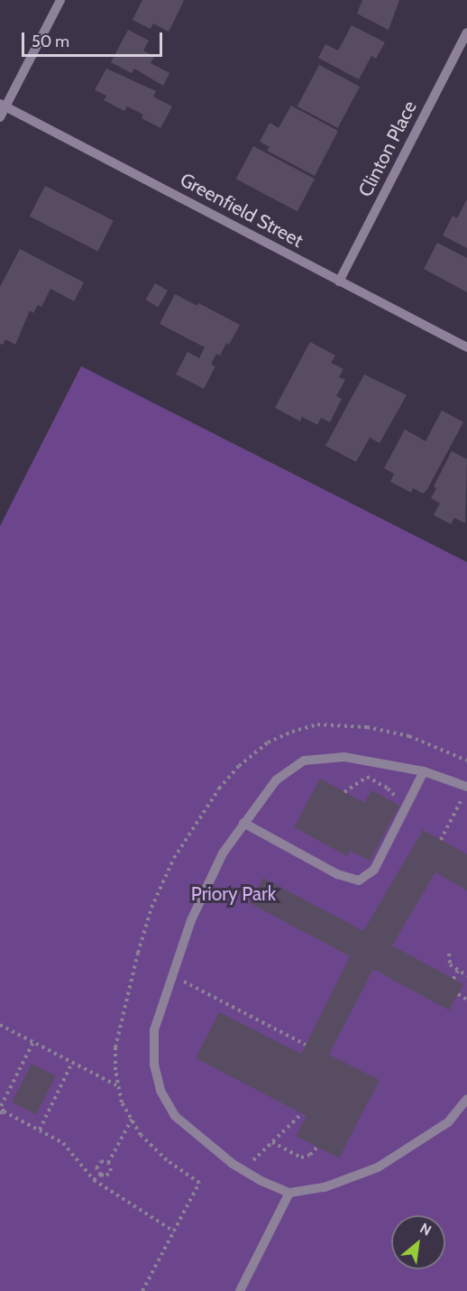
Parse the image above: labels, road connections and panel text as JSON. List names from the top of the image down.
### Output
{
  "streets": {
    "street": ["Clinton Place", "Greenfield Street"]
  },
  "crossings": [
    ["Clinton Place", "Greenfield Street"]
  ],
  "parks": ["Priory Park"],
  "scale_bar": "50 m",
  "north": "top right"
}
